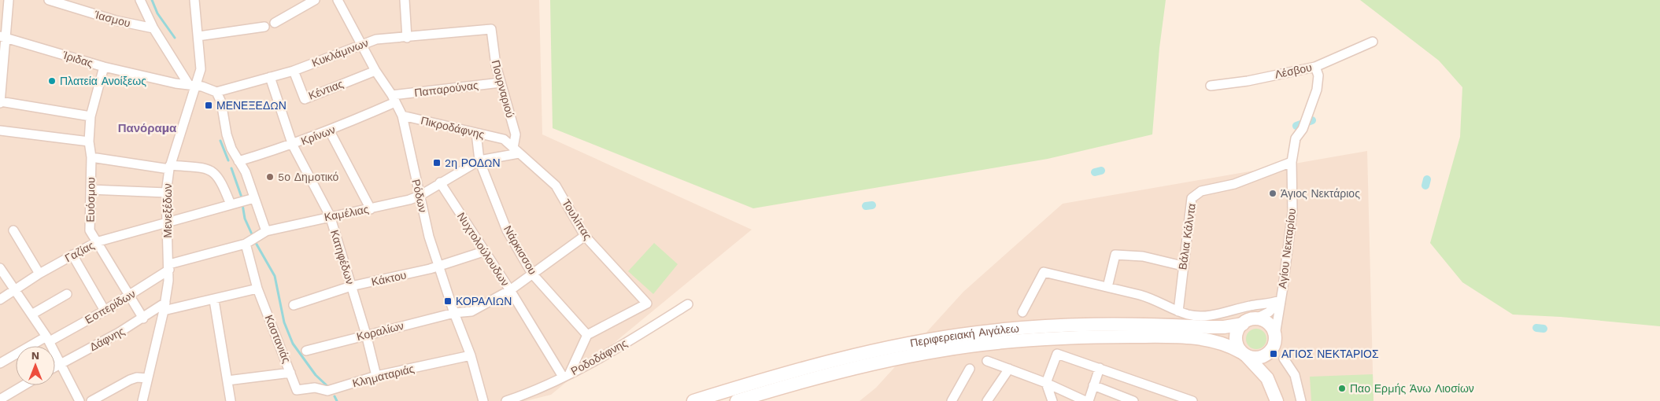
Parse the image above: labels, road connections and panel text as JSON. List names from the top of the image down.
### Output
{
  "streets": {
    "main road": ["Περιφερειακή Αιγάλεω"],
    "street": [
      "Ίασμου",
      "Κυκλάμινων",
      "Ίριδας",
      "Λέσβου",
      "Παπαρούνας",
      "Πουρναριού",
      "Κέντιας",
      "Πικροδάφνης",
      "Κρίνων",
      "Ρόδων",
      "Ευόσμου",
      "Μενεξέδων",
      "Καμέλιας",
      "Τουλίπας",
      "Βάλια Κάλντα",
      "Αγίου Νεκταρίου",
      "Νυχτολούλουδων",
      "Νάρκισσου",
      "Γαζίας",
      "Κατηφέδων",
      "Κάκτου",
      "Εσπερίδων",
      "Κοραλίων",
      "Δάφνης",
      "Καστανιάς",
      "Ροδοδάφνης",
      "Κληματαριάς"
    ]
  },
  "crossings": [
    ["Κυκλάμινων", "Ίριδας"],
    ["Κυκλάμινων", "Πουρναριού"],
    ["Κυκλάμινων", "Κέντιας"],
    ["Κυκλάμινων", "Ρόδων"],
    ["Κυκλάμινων", "Κατηφέδων"],
    ["Ίριδας", "Ευόσμου"],
    ["Ίριδας", "Μενεξέδων"],
    ["Λέσβου", "Αγίου Νεκταρίου"],
    ["Παπαρούνας", "Πουρναριού"],
    ["Παπαρούνας", "Κρίνων"],
    ["Παπαρούνας", "Ρόδων"],
    ["Πουρναριού", "Καμέλιας"],
    ["Πουρναριού", "Τουλίπας"],
    ["Κέντιας", "Ρόδων"],
    ["Πικροδάφνης", "Ρόδων"],
    ["Πικροδάφνης", "Τουλίπας"],
    ["Πικροδάφνης", "Νάρκισσου"],
    ["Κρίνων", "Ρόδων"],
    ["Κρίνων", "Κατηφέδων"],
    ["Ρόδων", "Καμέλιας"],
    ["Ρόδων", "Κάκτου"],
    ["Ρόδων", "Κοραλίων"],
    ["Ρόδων", "Κληματαριάς"],
    ["Ευόσμου", "Γαζίας"],
    ["Ευόσμου", "Εσπερίδων"],
    ["Ευόσμου", "Δάφνης"],
    ["Μενεξέδων", "Καμέλιας"],
    ["Μενεξέδων", "Γαζίας"],
    ["Μενεξέδων", "Εσπερίδων"],
    ["Μενεξέδων", "Δάφνης"],
    ["Καμέλιας", "Τουλίπας"],
    ["Καμέλιας", "Νυχτολούλουδων"],
    ["Καμέλιας", "Νάρκισσου"],
    ["Καμέλιας", "Κατηφέδων"],
    ["Καμέλιας", "Εσπερίδων"],
    ["Καμέλιας", "Καστανιάς"],
    ["Τουλίπας", "Νάρκισσου"],
    ["Τουλίπας", "Κοραλίων"],
    ["Βάλια Κάλντα", "Αγίου Νεκταρίου"],
    ["Αγίου Νεκταρίου", "Περιφερειακή Αιγάλεω"],
    ["Νυχτολούλουδων", "Κάκτου"],
    ["Νυχτολούλουδων", "Κοραλίων"],
    ["Νυχτολούλουδων", "Ροδοδάφνης"],
    ["Νάρκισσου", "Κοραλίων"],
    ["Κατηφέδων", "Κάκτου"],
    ["Κατηφέδων", "Κοραλίων"],
    ["Κατηφέδων", "Κληματαριάς"],
    ["Καστανιάς", "Κληματαριάς"]
  ],
  "districts": ["Πανόραμα"],
  "places": {
    "other": [
      "Πλατεία Ανοίξεως",
      "5ο Δημοτικό",
      "Άγιος Νεκτάριος",
      "Παο Ερμής Άνω Λιοσίων"
    ],
    "transit": [
      "ΜΕΝΕΞΕΔΩΝ",
      "2η ΡΟΔΩΝ",
      "ΚΟΡΑΛΙΩΝ",
      "ΑΓΙΟΣ ΝΕΚΤΑΡΙΟΣ"
    ]
  },
  "north": "top"
}
